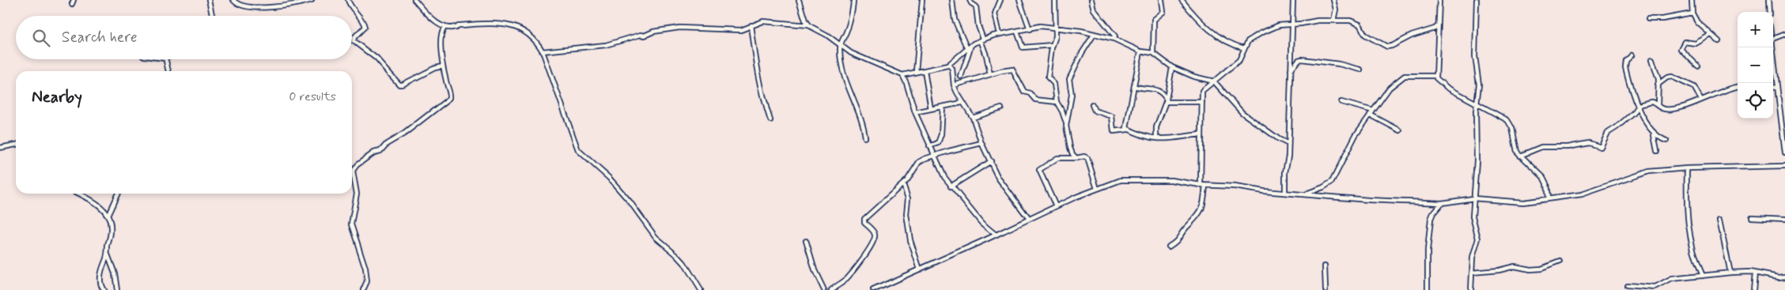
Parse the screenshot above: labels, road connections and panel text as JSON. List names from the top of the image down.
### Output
{
  "page": {
    "map_buttons": ["+", "−"],
    "search": "Search here",
    "heading": ["Nearby", "0 results"]
  }
}
